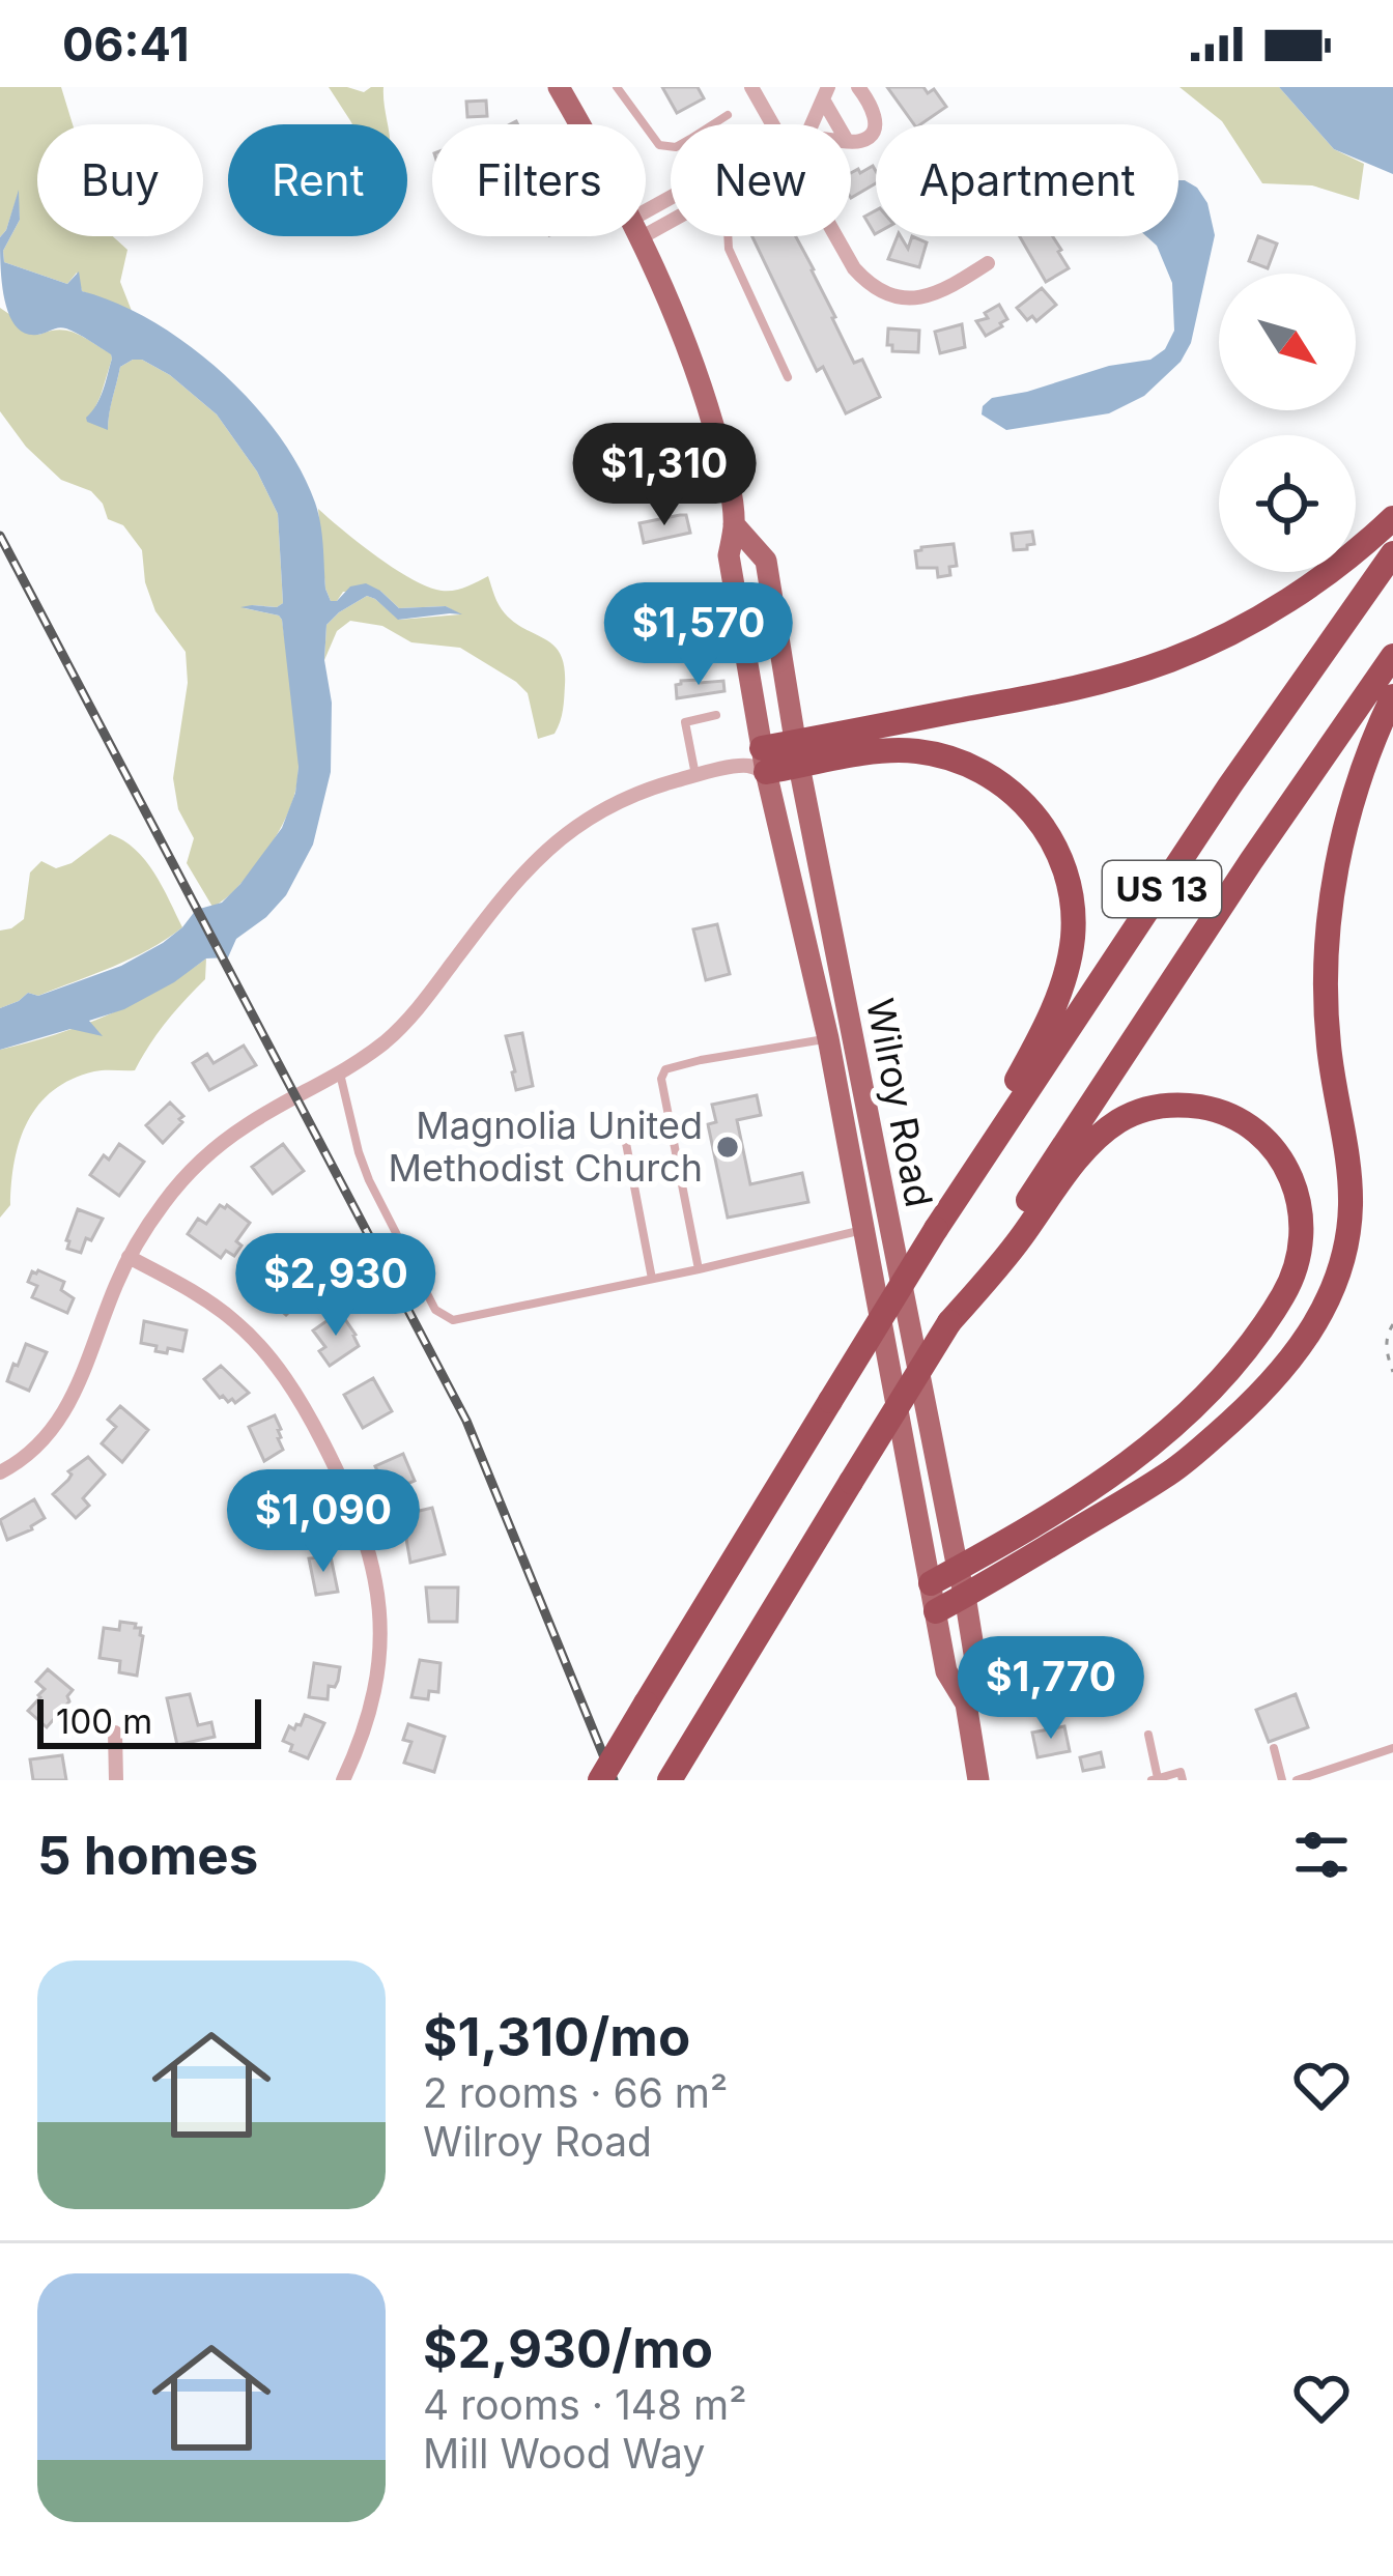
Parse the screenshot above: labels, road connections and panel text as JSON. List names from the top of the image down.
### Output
{
  "streets": {
    "highway": ["US 13"],
    "main road": ["Wilroy Road"]
  },
  "places": ["Magnolia United Methodist Church"],
  "scale_bar": "100 m",
  "north": "bottom right",
  "page": {
    "status": "06:41",
    "chip": [
      "Buy",
      "Rent",
      "Filters",
      "New",
      "Apartment"
    ],
    "price": [
      "$1,310",
      "$1,570",
      "$2,930",
      "$1,090",
      "$1,770"
    ],
    "scale": "100 m",
    "heading": "5 homes",
    "list": [
      {
        "name": "$1,310/mo",
        "note": "2 rooms · 66 m² · Wilroy Road"
      },
      {
        "name": "$2,930/mo",
        "note": "4 rooms · 148 m² · Mill Wood Way"
      }
    ]
  }
}
